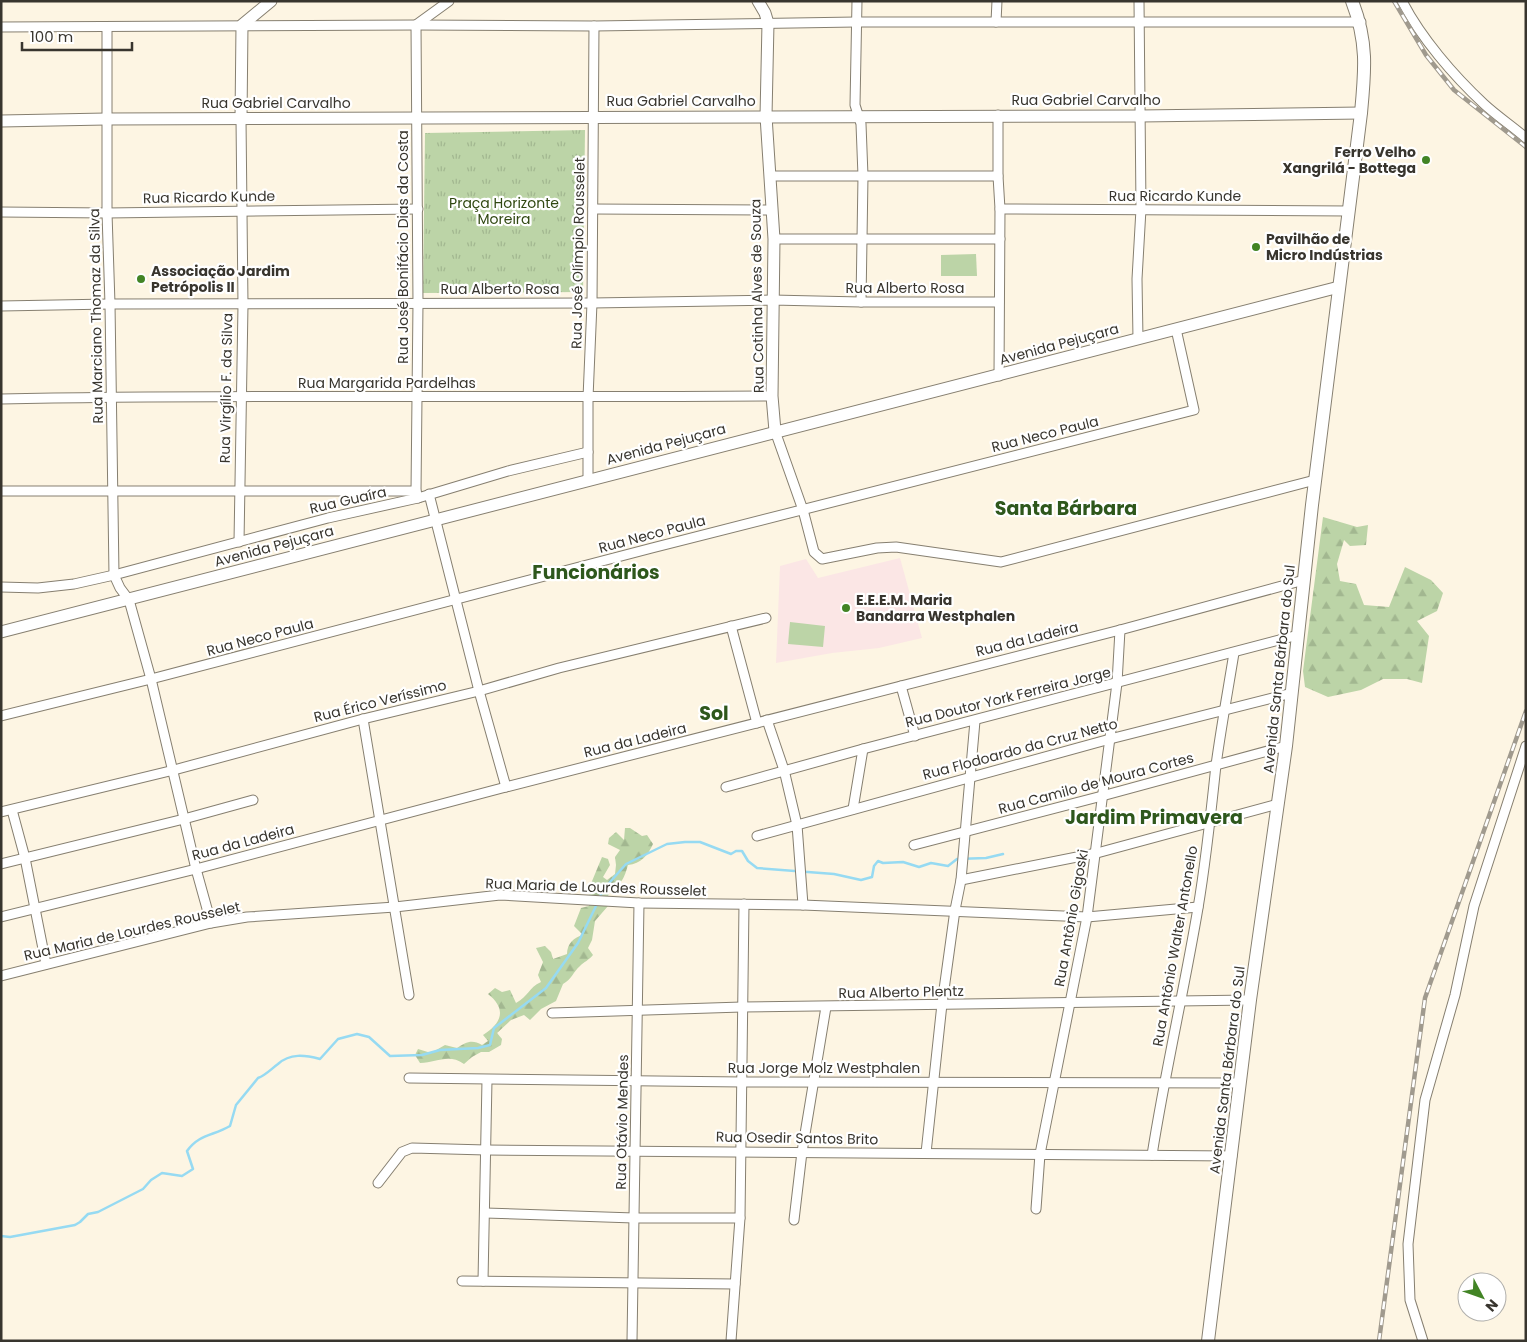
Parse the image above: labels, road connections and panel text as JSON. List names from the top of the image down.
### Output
{
  "streets": {
    "main road": ["Avenida Santa Bárbara do Sul"],
    "street": [
      "Rua Gabriel Carvalho",
      "Rua Ricardo Kunde",
      "Rua José Bonifácio Dias da Costa",
      "Rua José Olímpio Rousselet",
      "Rua Alberto Rosa",
      "Rua Cotinha Alves de Souza",
      "Rua Marciano Thomaz da Silva",
      "Avenida Pejuçara",
      "Rua Margarida Pardelhas",
      "Rua Virgílio F. da Silva",
      "Rua Neco Paula",
      "Rua Guaíra",
      "Rua da Ladeira",
      "Rua Doutor York Ferreira Jorge",
      "Rua Érico Veríssimo",
      "Rua Flodoardo da Cruz Netto",
      "Rua Camilo de Moura Cortes",
      "Rua Maria de Lourdes Rousselet",
      "Rua Antônio Gigoski",
      "Rua Antônio Walter Antonello",
      "Rua Alberto Plentz",
      "Rua Jorge Molz Westphalen",
      "Rua Otávio Mendes",
      "Rua Osedir Santos Brito"
    ]
  },
  "crossings": [
    ["Rua Gabriel Carvalho", "Rua José Bonifácio Dias da Costa"],
    ["Rua Gabriel Carvalho", "Rua José Olímpio Rousselet"],
    ["Rua Gabriel Carvalho", "Rua Cotinha Alves de Souza"],
    ["Rua Gabriel Carvalho", "Rua Marciano Thomaz da Silva"],
    ["Rua Gabriel Carvalho", "Rua Virgílio F. da Silva"],
    ["Rua Gabriel Carvalho", "Avenida Santa Bárbara do Sul"],
    ["Rua Ricardo Kunde", "Rua José Bonifácio Dias da Costa"],
    ["Rua Ricardo Kunde", "Rua Marciano Thomaz da Silva"],
    ["Rua Ricardo Kunde", "Rua Virgílio F. da Silva"],
    ["Rua Ricardo Kunde", "Avenida Santa Bárbara do Sul"],
    ["Rua José Bonifácio Dias da Costa", "Rua Alberto Rosa"],
    ["Rua José Bonifácio Dias da Costa", "Rua Margarida Pardelhas"],
    ["Rua José Bonifácio Dias da Costa", "Rua Guaíra"],
    ["Rua José Olímpio Rousselet", "Rua Alberto Rosa"],
    ["Rua José Olímpio Rousselet", "Avenida Pejuçara"],
    ["Rua José Olímpio Rousselet", "Rua Margarida Pardelhas"],
    ["Rua José Olímpio Rousselet", "Rua Guaíra"],
    ["Rua Alberto Rosa", "Rua Cotinha Alves de Souza"],
    ["Rua Alberto Rosa", "Rua Marciano Thomaz da Silva"],
    ["Rua Alberto Rosa", "Rua Virgílio F. da Silva"],
    ["Rua Cotinha Alves de Souza", "Avenida Pejuçara"],
    ["Rua Cotinha Alves de Souza", "Rua Margarida Pardelhas"],
    ["Rua Cotinha Alves de Souza", "Rua Neco Paula"],
    ["Rua Cotinha Alves de Souza", "Avenida Santa Bárbara do Sul"],
    ["Rua Marciano Thomaz da Silva", "Rua Margarida Pardelhas"],
    ["Rua Marciano Thomaz da Silva", "Rua Guaíra"],
    ["Avenida Pejuçara", "Rua Neco Paula"],
    ["Avenida Pejuçara", "Avenida Santa Bárbara do Sul"],
    ["Rua Margarida Pardelhas", "Rua Virgílio F. da Silva"],
    ["Rua Virgílio F. da Silva", "Rua Guaíra"],
    ["Rua da Ladeira", "Avenida Santa Bárbara do Sul"],
    ["Rua da Ladeira", "Rua Antônio Gigoski"],
    ["Avenida Santa Bárbara do Sul", "Rua Doutor York Ferreira Jorge"],
    ["Avenida Santa Bárbara do Sul", "Rua Flodoardo da Cruz Netto"],
    ["Avenida Santa Bárbara do Sul", "Rua Camilo de Moura Cortes"],
    ["Avenida Santa Bárbara do Sul", "Rua Alberto Plentz"],
    ["Avenida Santa Bárbara do Sul", "Rua Jorge Molz Westphalen"],
    ["Avenida Santa Bárbara do Sul", "Rua Osedir Santos Brito"],
    ["Rua Doutor York Ferreira Jorge", "Rua Antônio Gigoski"],
    ["Rua Doutor York Ferreira Jorge", "Rua Antônio Walter Antonello"],
    ["Rua Flodoardo da Cruz Netto", "Rua Antônio Gigoski"],
    ["Rua Flodoardo da Cruz Netto", "Rua Antônio Walter Antonello"],
    ["Rua Camilo de Moura Cortes", "Rua Antônio Gigoski"],
    ["Rua Camilo de Moura Cortes", "Rua Antônio Walter Antonello"],
    ["Rua Maria de Lourdes Rousselet", "Rua Antônio Gigoski"],
    ["Rua Maria de Lourdes Rousselet", "Rua Antônio Walter Antonello"],
    ["Rua Maria de Lourdes Rousselet", "Rua Otávio Mendes"],
    ["Rua Antônio Gigoski", "Rua Alberto Plentz"],
    ["Rua Antônio Gigoski", "Rua Jorge Molz Westphalen"],
    ["Rua Antônio Gigoski", "Rua Osedir Santos Brito"],
    ["Rua Antônio Walter Antonello", "Rua Alberto Plentz"],
    ["Rua Antônio Walter Antonello", "Rua Jorge Molz Westphalen"],
    ["Rua Antônio Walter Antonello", "Rua Osedir Santos Brito"],
    ["Rua Alberto Plentz", "Rua Otávio Mendes"],
    ["Rua Jorge Molz Westphalen", "Rua Otávio Mendes"],
    ["Rua Otávio Mendes", "Rua Osedir Santos Brito"]
  ],
  "districts": [
    "Santa Bárbara",
    "Funcionários",
    "Sol",
    "Jardim Primavera"
  ],
  "parks": ["Praça Horizonte Moreira"],
  "places": [
    "Ferro Velho Xangrilá - Bottega",
    "Pavilhão de Micro Indústrias",
    "Associação Jardim Petrópolis II",
    "E.E.E.M. Maria Bandarra Westphalen"
  ],
  "scale_bar": "100 m",
  "north": "bottom right"
}
